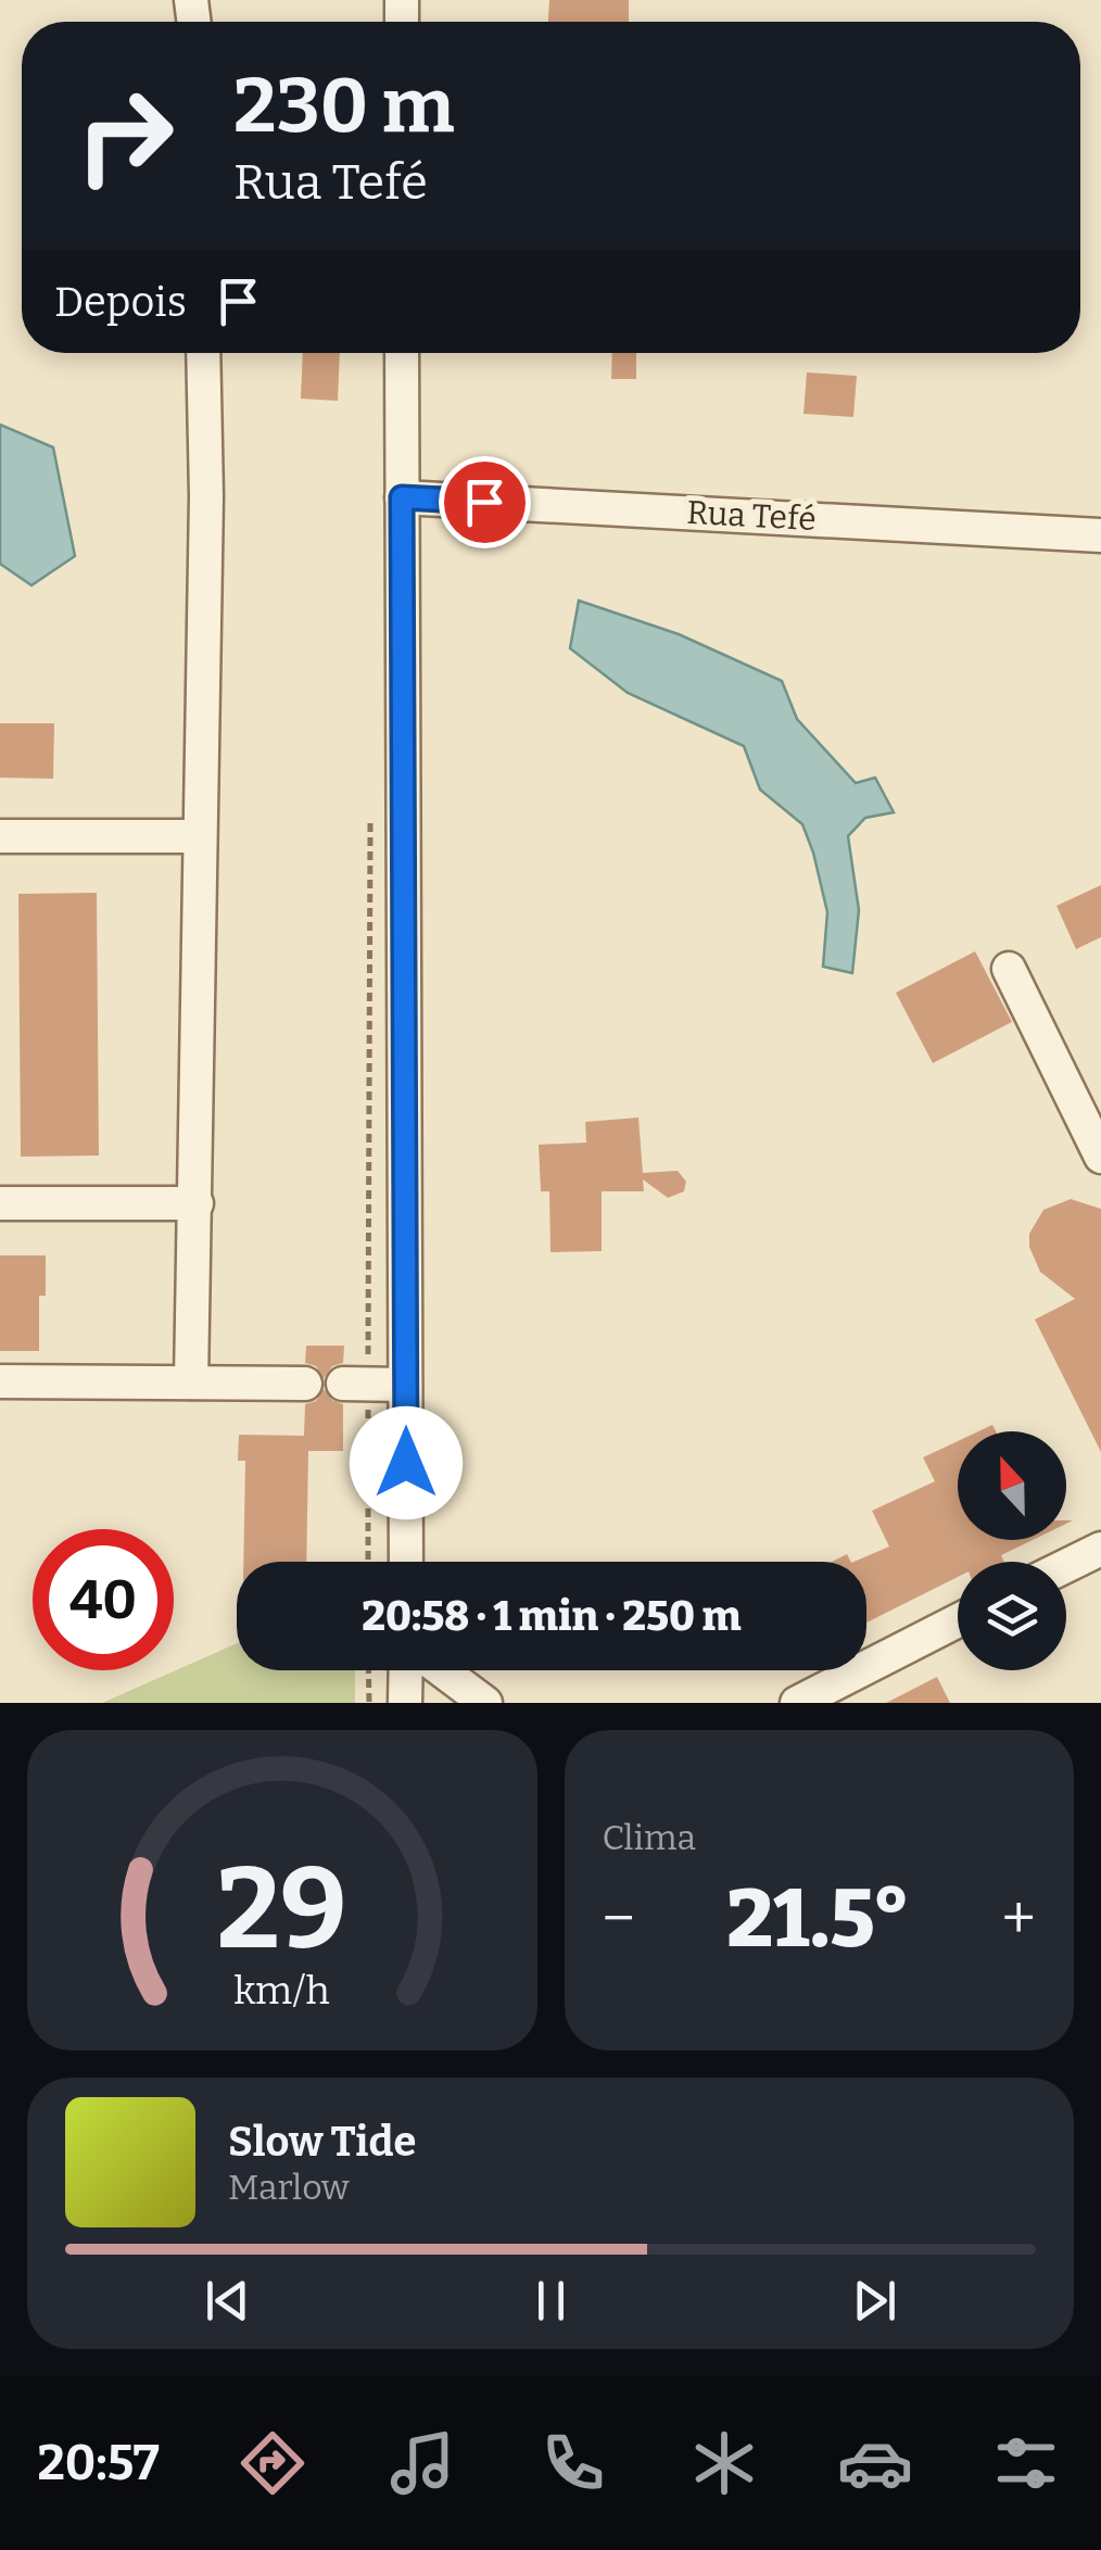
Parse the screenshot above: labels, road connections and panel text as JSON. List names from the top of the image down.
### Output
{
  "streets": {
    "street": ["Rua Tefé"]
  },
  "north": "top",
  "page": {
    "turn": ["230 m", "Rua Tefé"],
    "then": "Depois",
    "limit": "40",
    "trip": "20:58 · 1 min · 250 m",
    "tile": "Clima",
    "heat": ["−", "21.5°", "+"],
    "song": ["Slow Tide", "Marlow"],
    "tabs": "20:57",
    "gauge": ["29", "km/h"]
  }
}
